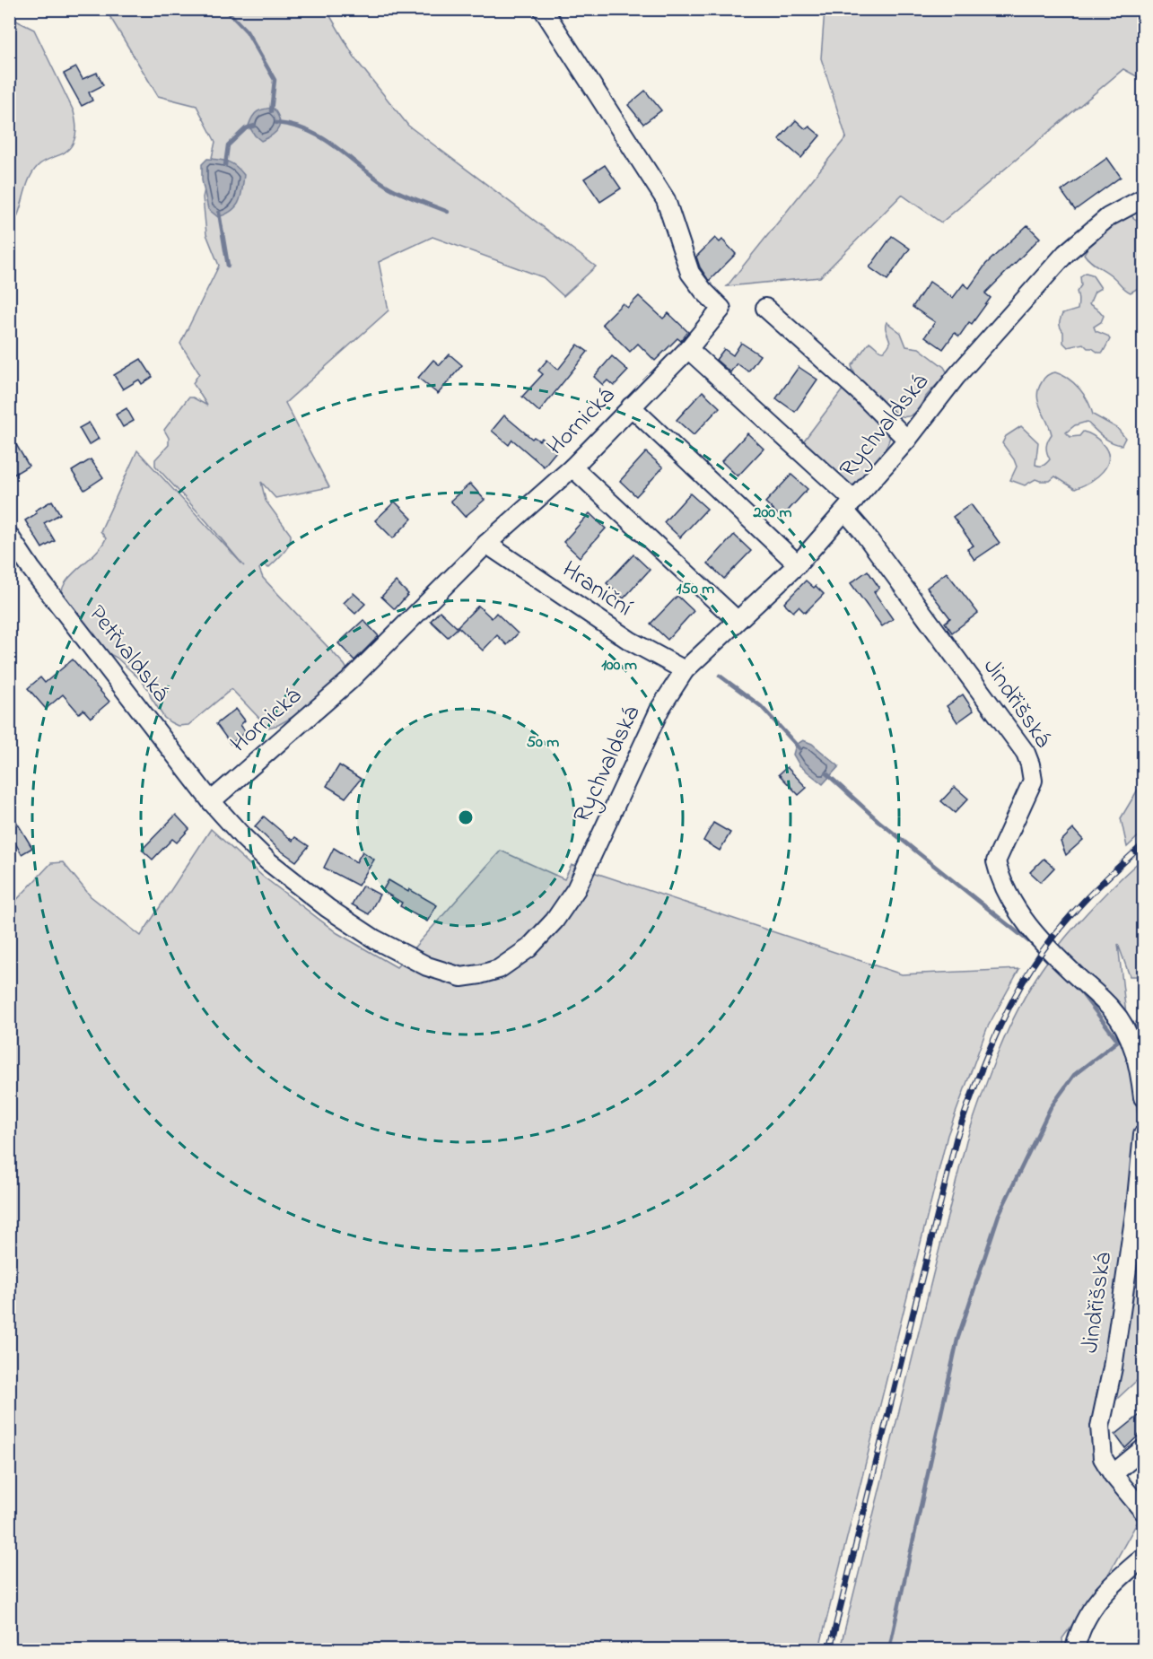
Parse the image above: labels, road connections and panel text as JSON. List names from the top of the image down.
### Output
{
  "streets": {
    "street": [
      "Hornická",
      "Rychvaldská",
      "Hraniční",
      "Petřvaldská",
      "Jindřišská"
    ]
  },
  "crossings": [
    ["Hornická", "Rychvaldská"],
    ["Hornická", "Hraniční"],
    ["Hornická", "Petřvaldská"],
    ["Hornická", "Jindřišská"],
    ["Rychvaldská", "Hraniční"],
    ["Rychvaldská", "Petřvaldská"],
    ["Rychvaldská", "Jindřišská"]
  ],
  "rings": [
    "200 m",
    "150 m",
    "100 m",
    "50 m"
  ]
}
